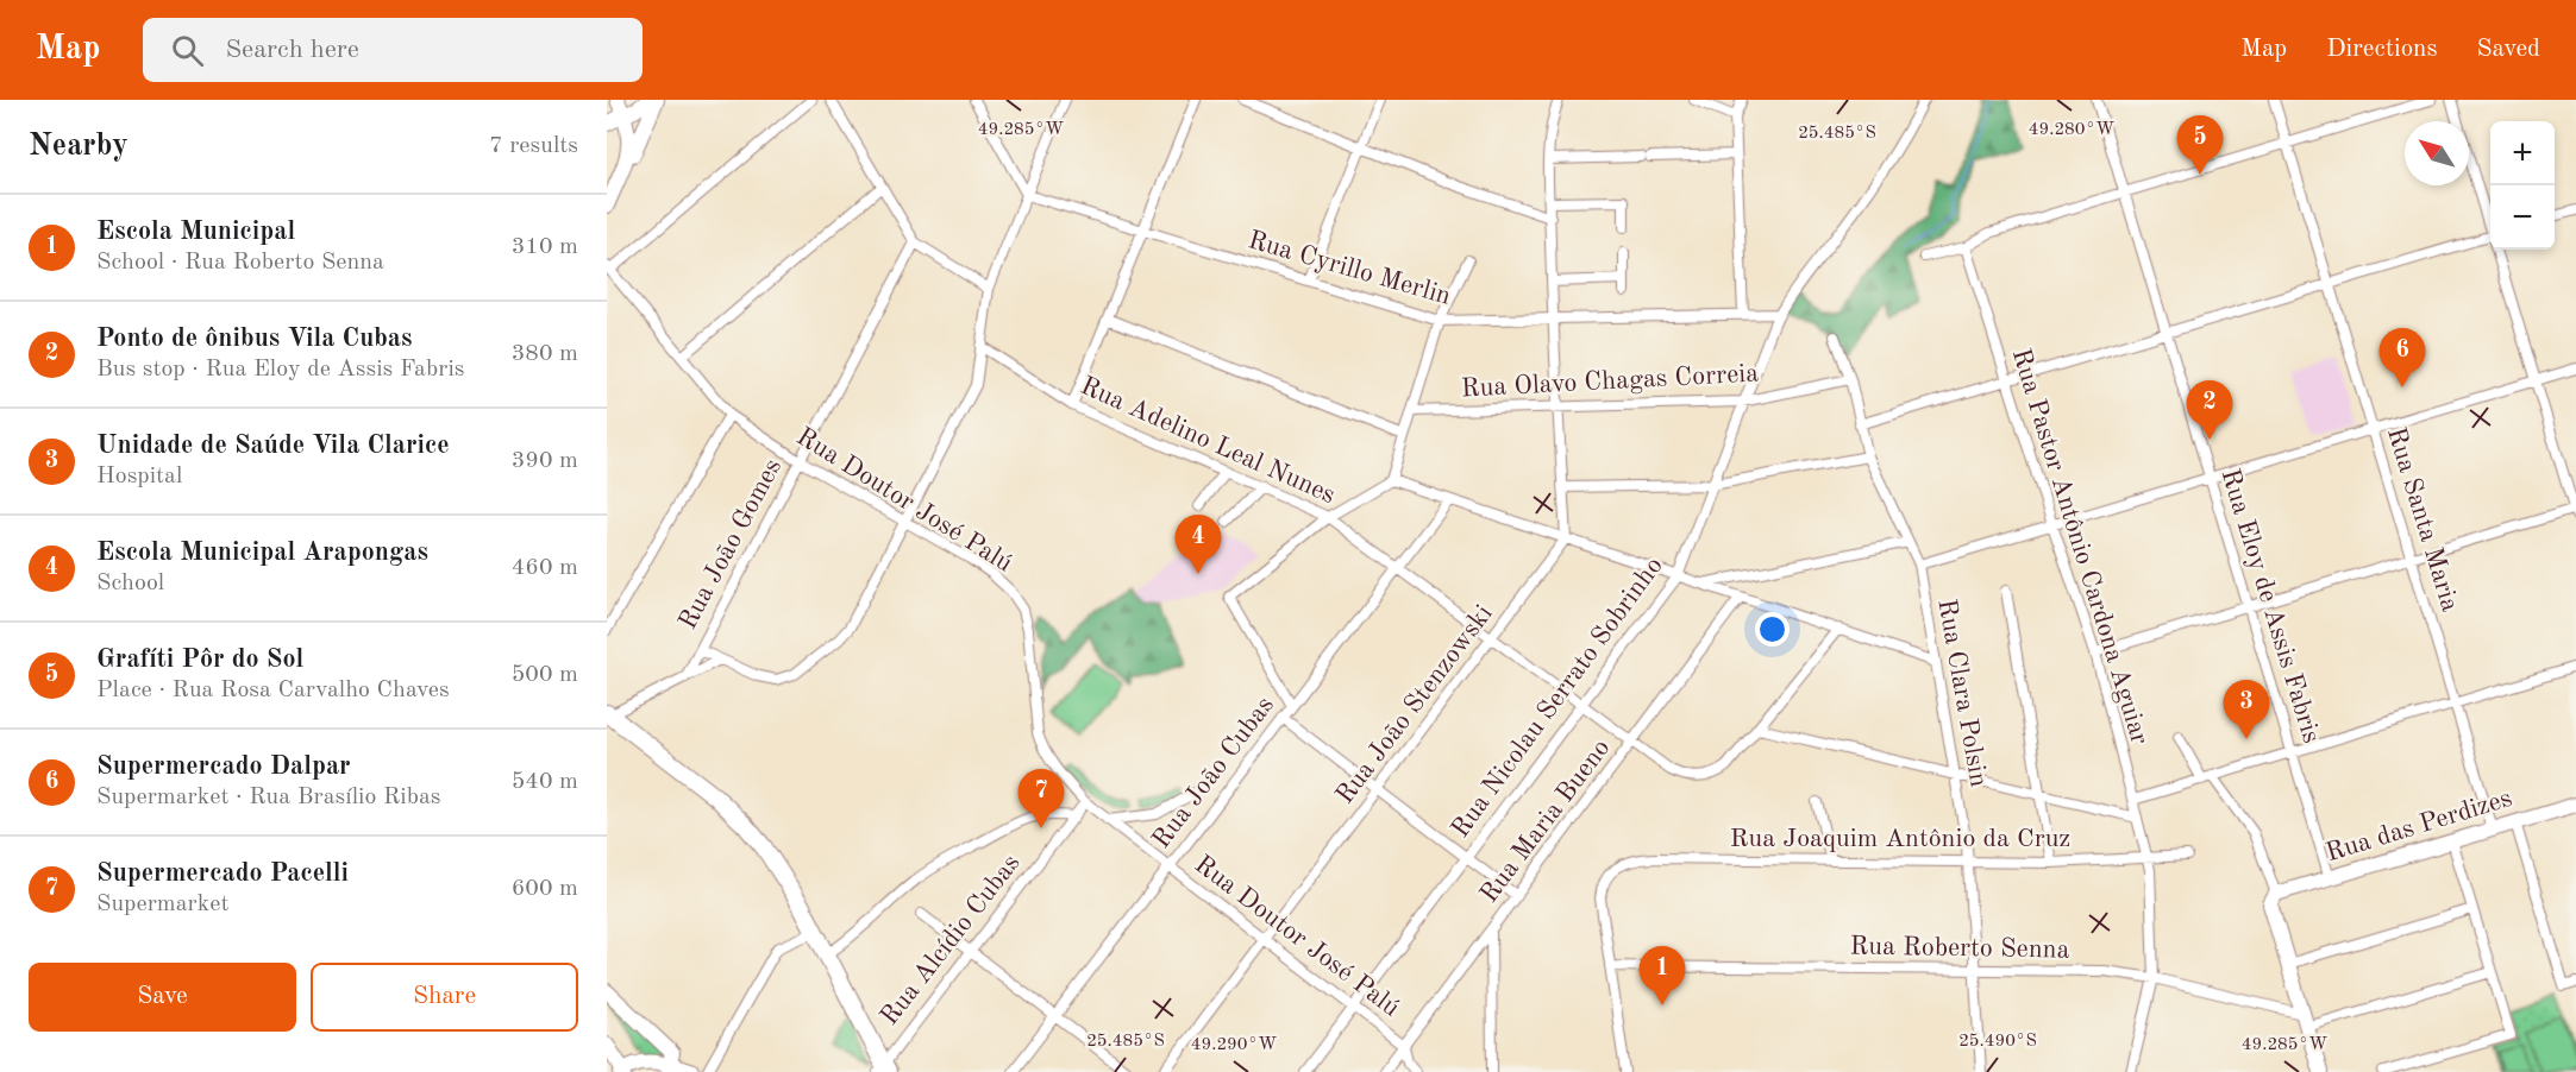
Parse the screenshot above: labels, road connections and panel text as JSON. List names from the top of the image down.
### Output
{
  "streets": {
    "street": [
      "Rua Cyrillo Merlin",
      "Rua Olavo Chagas Correia",
      "Rua Adelino Leal Nunes",
      "Rua Doutor José Palú",
      "Rua Santa Maria",
      "Rua João Gomes",
      "Rua Pastor Antônio Cardona Aguiar",
      "Rua Eloy de Assis Fabris",
      "Rua Clara Polsin",
      "Rua Nicolau Serrato Sobrinho",
      "Rua João Stenzowski",
      "Rua João Cubas",
      "Rua Maria Bueno",
      "Rua das Perdizes",
      "Rua Joaquim Antônio da Cruz",
      "Rua Alcídio Cubas",
      "Rua Roberto Senna"
    ]
  },
  "crossings": [
    ["Rua Cyrillo Merlin", "Rua Nicolau Serrato Sobrinho"],
    ["Rua Olavo Chagas Correia", "Rua Clara Polsin"],
    ["Rua Olavo Chagas Correia", "Rua Nicolau Serrato Sobrinho"],
    ["Rua Adelino Leal Nunes", "Rua Nicolau Serrato Sobrinho"],
    ["Rua Adelino Leal Nunes", "Rua João Stenzowski"],
    ["Rua Adelino Leal Nunes", "Rua João Cubas"],
    ["Rua Adelino Leal Nunes", "Rua Maria Bueno"],
    ["Rua Doutor José Palú", "Rua João Gomes"],
    ["Rua Doutor José Palú", "Rua Nicolau Serrato Sobrinho"],
    ["Rua Doutor José Palú", "Rua João Stenzowski"],
    ["Rua Doutor José Palú", "Rua João Cubas"],
    ["Rua Doutor José Palú", "Rua Maria Bueno"],
    ["Rua Doutor José Palú", "Rua Alcídio Cubas"],
    ["Rua Santa Maria", "Rua das Perdizes"],
    ["Rua Pastor Antônio Cardona Aguiar", "Rua Joaquim Antônio da Cruz"],
    ["Rua Pastor Antônio Cardona Aguiar", "Rua Roberto Senna"],
    ["Rua Eloy de Assis Fabris", "Rua das Perdizes"],
    ["Rua Clara Polsin", "Rua Joaquim Antônio da Cruz"],
    ["Rua Clara Polsin", "Rua Roberto Senna"],
    ["Rua Joaquim Antônio da Cruz", "Rua Roberto Senna"]
  ],
  "north": "top left",
  "page": {
    "header": "Map",
    "search": "Search here",
    "nav": ["Map", "Directions", "Saved"],
    "heading": ["Nearby", "7 results"],
    "pins": [
      "5",
      "6",
      "2",
      "4",
      "3",
      "7",
      "1"
    ],
    "map_buttons": ["+", "−"],
    "list": [
      {
        "mark": "1",
        "name": "Escola Municipal",
        "note": "School · Rua Roberto Senna",
        "value": "310 m"
      },
      {
        "mark": "2",
        "name": "Ponto de ônibus Vila Cubas",
        "note": "Bus stop · Rua Eloy de Assis Fabris",
        "value": "380 m"
      },
      {
        "mark": "3",
        "name": "Unidade de Saúde Vila Clarice",
        "note": "Hospital",
        "value": "390 m"
      },
      {
        "mark": "4",
        "name": "Escola Municipal Arapongas",
        "note": "School",
        "value": "460 m"
      },
      {
        "mark": "5",
        "name": "Grafíti Pôr do Sol",
        "note": "Place · Rua Rosa Carvalho Chaves",
        "value": "500 m"
      },
      {
        "mark": "6",
        "name": "Supermercado Dalpar",
        "note": "Supermarket · Rua Brasílio Ribas",
        "value": "540 m"
      },
      {
        "mark": "7",
        "name": "Supermercado Pacelli",
        "note": "Supermarket",
        "value": "600 m"
      }
    ],
    "buttons": ["Save", "Share"]
  },
  "coordinates": [
    "49.285°W",
    "49.280°W",
    "25.485°S",
    "25.490°S",
    "49.290°W"
  ]
}
